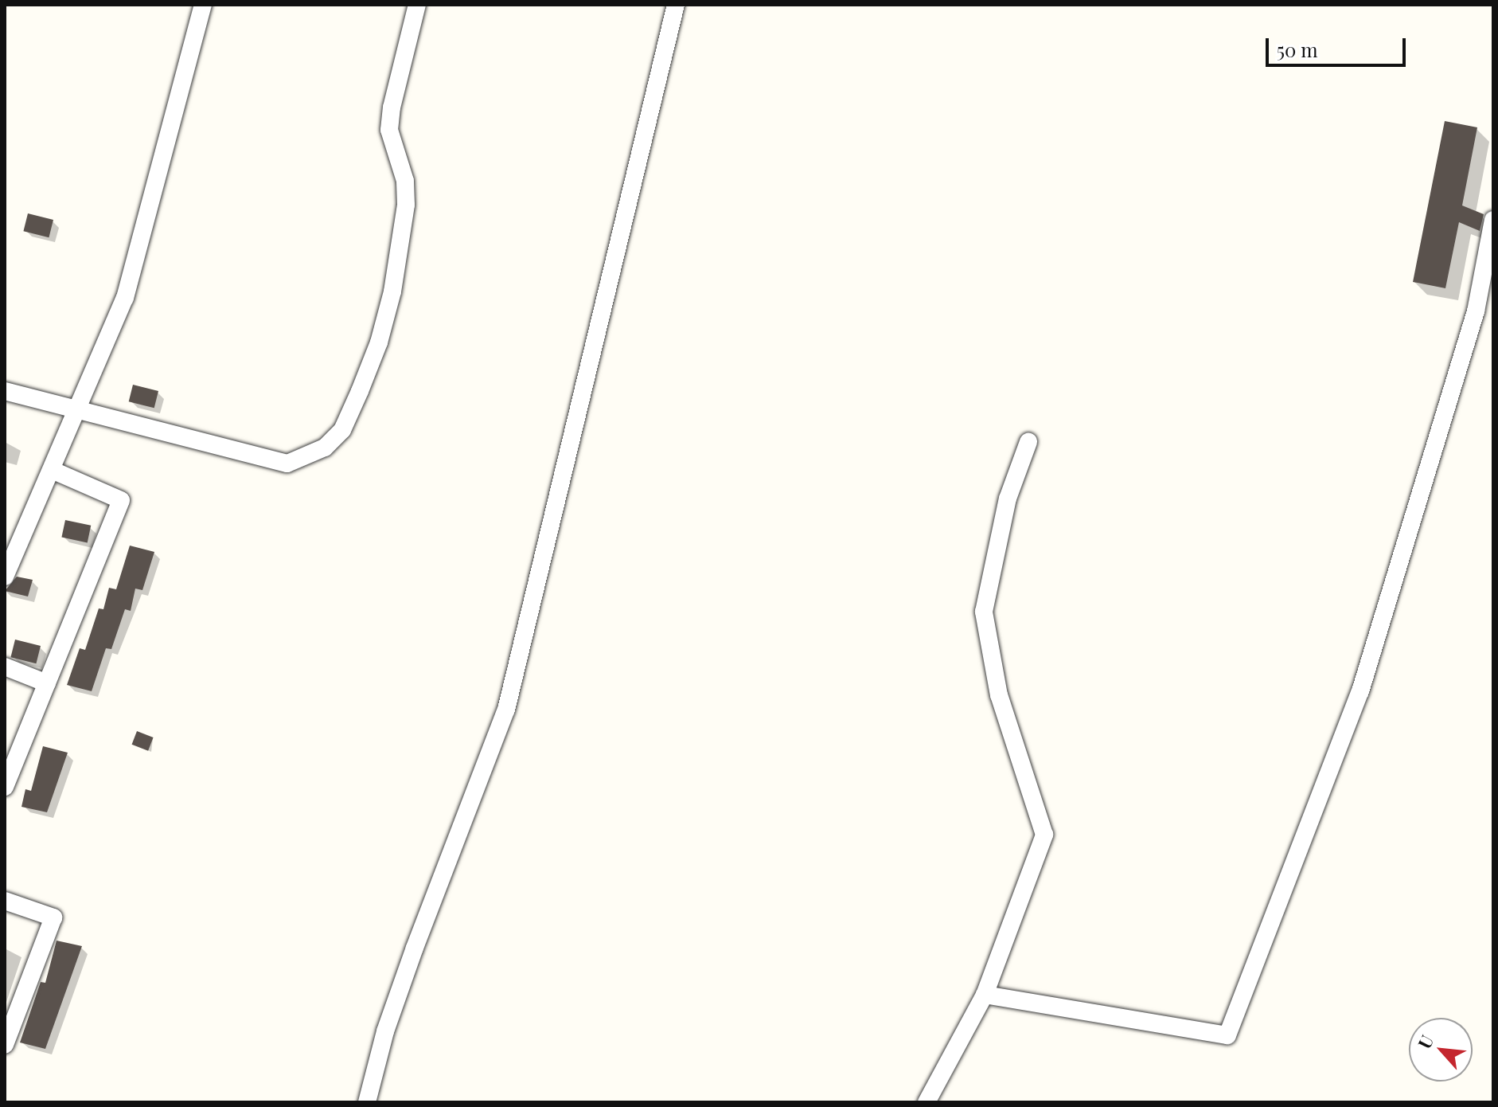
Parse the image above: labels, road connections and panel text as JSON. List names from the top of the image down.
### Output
{
  "scale_bar": "50 m",
  "north": "top left"
}
